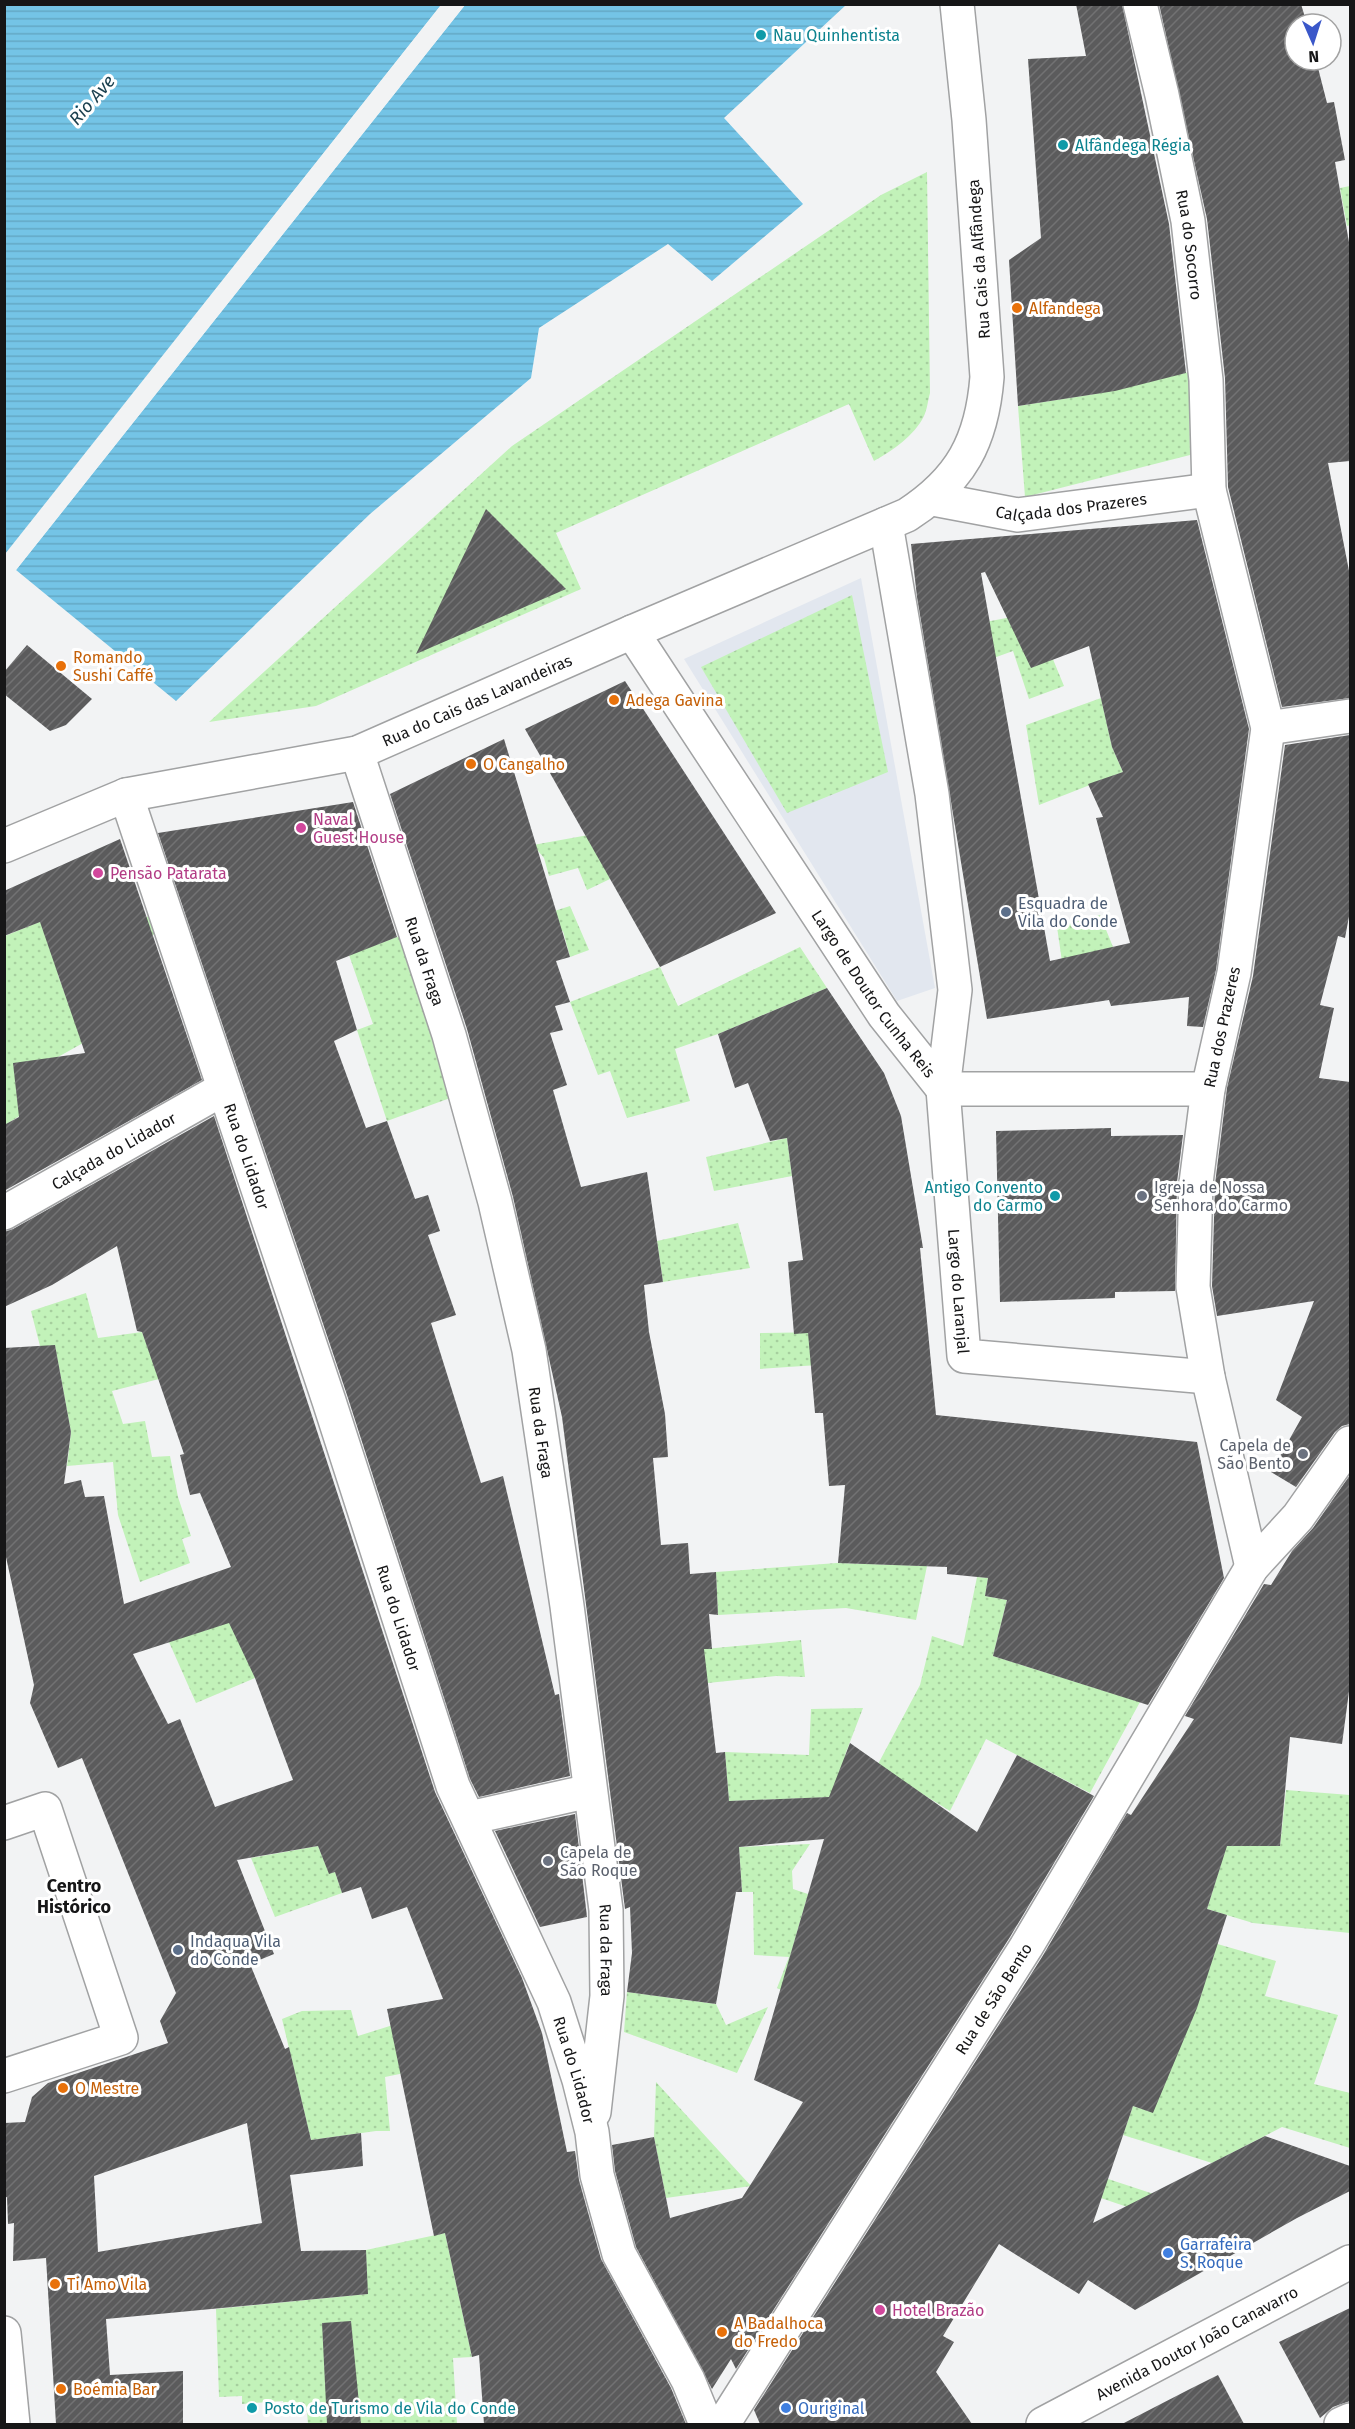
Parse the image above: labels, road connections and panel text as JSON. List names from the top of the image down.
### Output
{
  "streets": {
    "street": [
      "Rua do Socorro",
      "Rua Cais da Alfândega",
      "Calçada dos Prazeres",
      "Rua do Cais das Lavandeiras",
      "Rua da Fraga",
      "Largo de Doutor Cunha Reis",
      "Rua dos Prazeres",
      "Calçada do Lidador",
      "Rua do Lidador",
      "Largo do Laranjal",
      "Rua de São Bento",
      "Avenida Doutor João Canavarro"
    ]
  },
  "crossings": [
    ["Rua do Socorro", "Calçada dos Prazeres"],
    ["Rua do Socorro", "Rua dos Prazeres"],
    ["Rua Cais da Alfândega", "Calçada dos Prazeres"],
    ["Rua Cais da Alfândega", "Rua do Cais das Lavandeiras"],
    ["Calçada dos Prazeres", "Rua do Cais das Lavandeiras"],
    ["Calçada dos Prazeres", "Rua dos Prazeres"],
    ["Rua do Cais das Lavandeiras", "Rua da Fraga"],
    ["Rua do Cais das Lavandeiras", "Largo de Doutor Cunha Reis"],
    ["Rua do Cais das Lavandeiras", "Rua do Lidador"],
    ["Rua da Fraga", "Rua do Lidador"],
    ["Largo de Doutor Cunha Reis", "Largo do Laranjal"],
    ["Rua dos Prazeres", "Largo do Laranjal"],
    ["Rua dos Prazeres", "Rua de São Bento"],
    ["Calçada do Lidador", "Rua do Lidador"]
  ],
  "districts": ["Centro Histórico"],
  "water": ["Rio Ave"],
  "places": [
    "Nau Quinhentista",
    "Alfândega Régia",
    "Alfandega",
    "Romando Sushi Caffé",
    "Adega Gavina",
    "O Cangalho",
    "Naval Guest House",
    "Pensão Patarata",
    "Esquadra de Vila do Conde",
    "Antigo Convento do Carmo",
    "Igreja de Nossa Senhora do Carmo",
    "Capela de São Bento",
    "Capela de São Roque",
    "Indaqua Vila do Conde",
    "O Mestre",
    "Garrafeira S. Roque",
    "Ti Amo Vila",
    "Hotel Brazão",
    "A Badalhoca do Fredo",
    "Boémia Bar",
    "Posto de Turismo de Vila do Conde",
    "Ouriginal"
  ],
  "north": "bottom"
}
